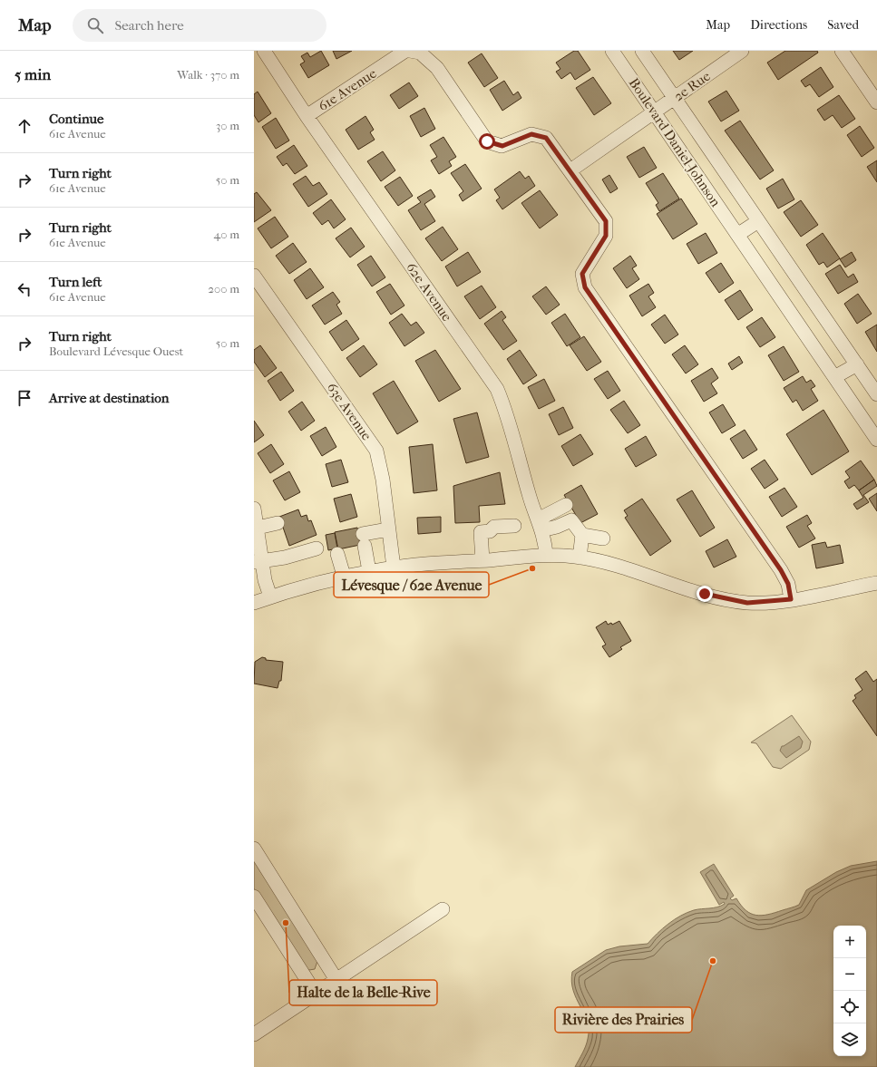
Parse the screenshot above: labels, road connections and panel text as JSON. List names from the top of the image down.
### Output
{
  "streets": {
    "street": [
      "2e Rue",
      "61e Avenue",
      "Boulevard Daniel-Johnson",
      "62e Avenue",
      "63e Avenue"
    ]
  },
  "crossings": [
    ["2e Rue", "Boulevard Daniel-Johnson"],
    ["61e Avenue", "62e Avenue"]
  ],
  "places": ["Lévesque / 62e Avenue", "Halte de la Belle-Rive", "Rivière des Prairies"],
  "page": {
    "header": "Map",
    "search": "Search here",
    "nav": ["Map", "Directions", "Saved"],
    "heading": ["5 min", "Walk · 370 m"],
    "list": [
      ["Continue", "61e Avenue", "30 m"],
      ["Turn right", "61e Avenue", "50 m"],
      ["Turn right", "61e Avenue", "40 m"],
      ["Turn left", "61e Avenue", "200 m"],
      ["Turn right", "Boulevard Lévesque Ouest", "50 m"],
      "Arrive at destination"
    ],
    "map_buttons": ["+", "−"]
  }
}
